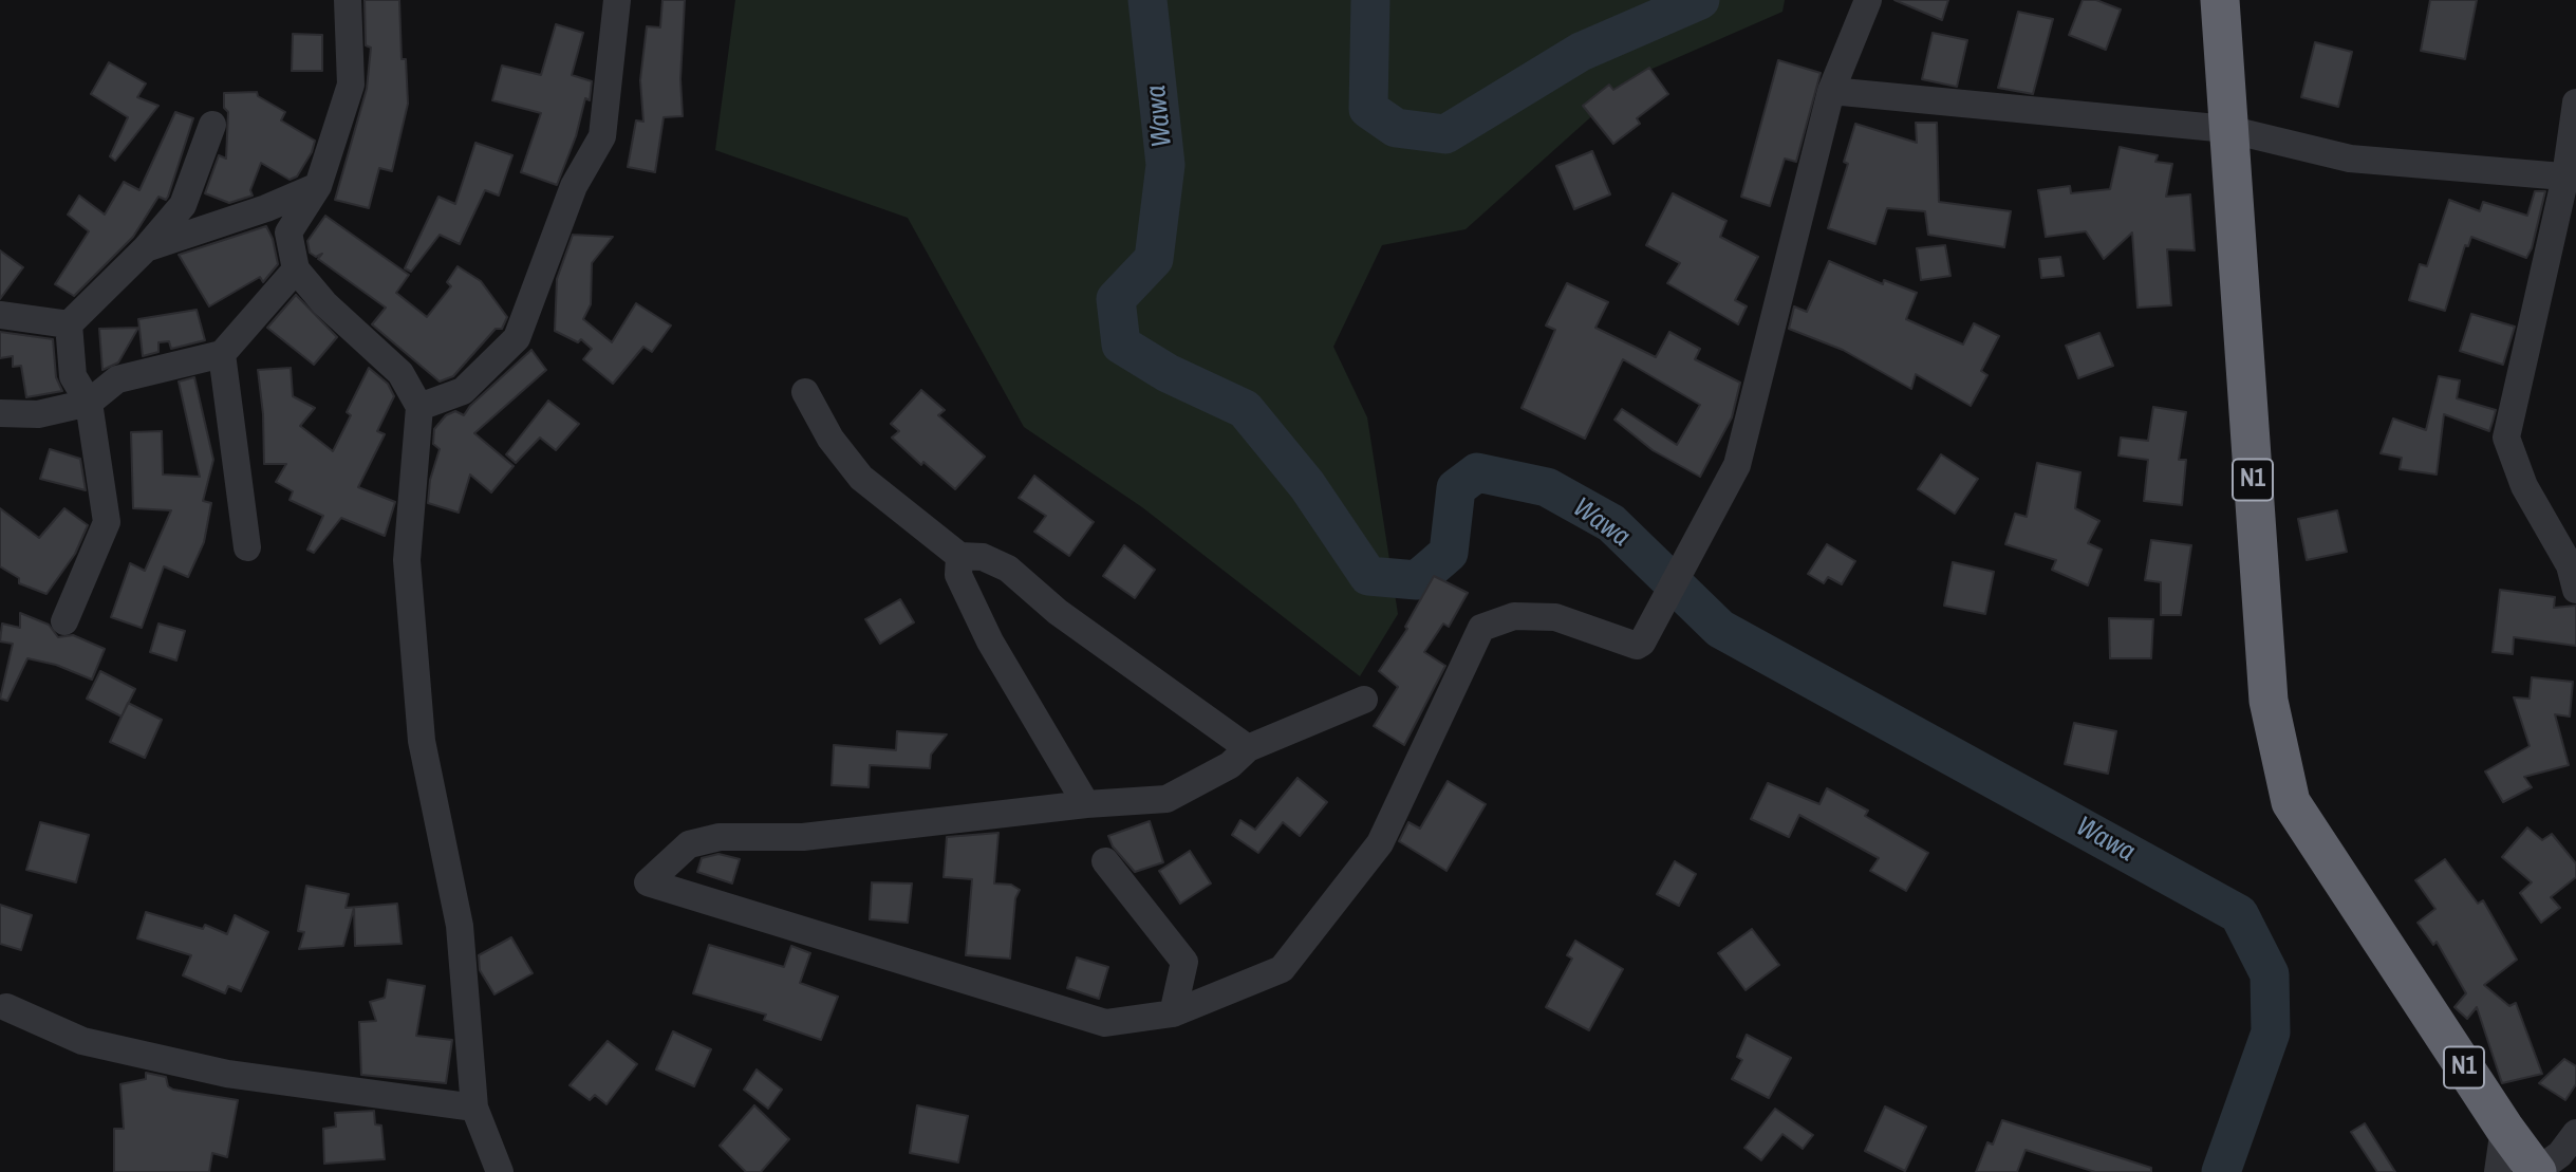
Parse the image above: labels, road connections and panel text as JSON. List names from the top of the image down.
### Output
{
  "streets": {
    "highway": ["N1"]
  },
  "water": ["Wawa"]
}
